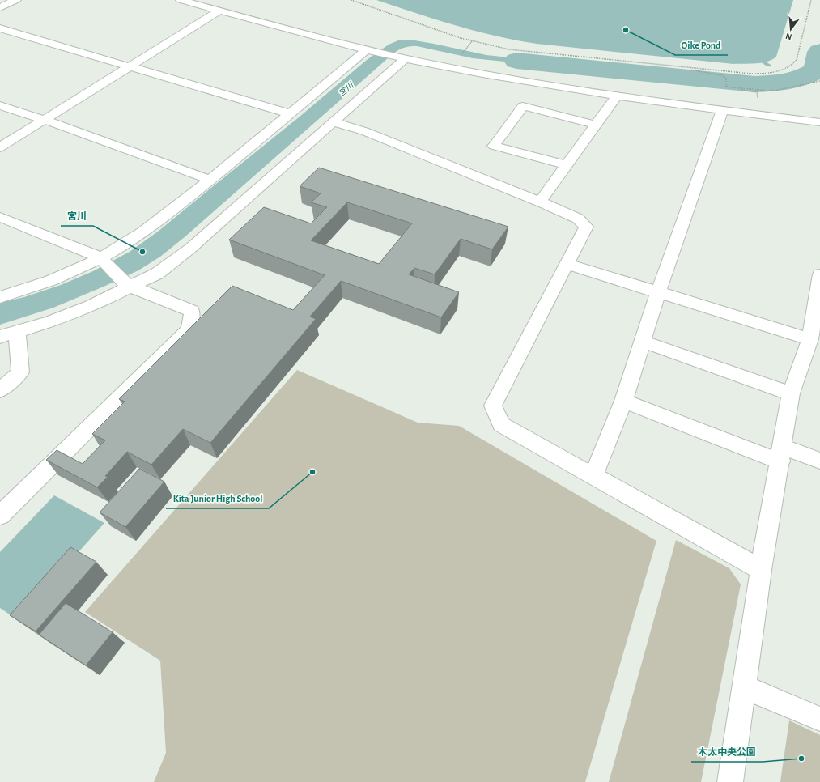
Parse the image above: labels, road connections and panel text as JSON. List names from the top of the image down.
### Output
{
  "water": ["宮川"],
  "places": [
    "Oike Pond",
    "宮川",
    "Kita Junior High School",
    "木太中央公園"
  ],
  "north": "bottom"
}
